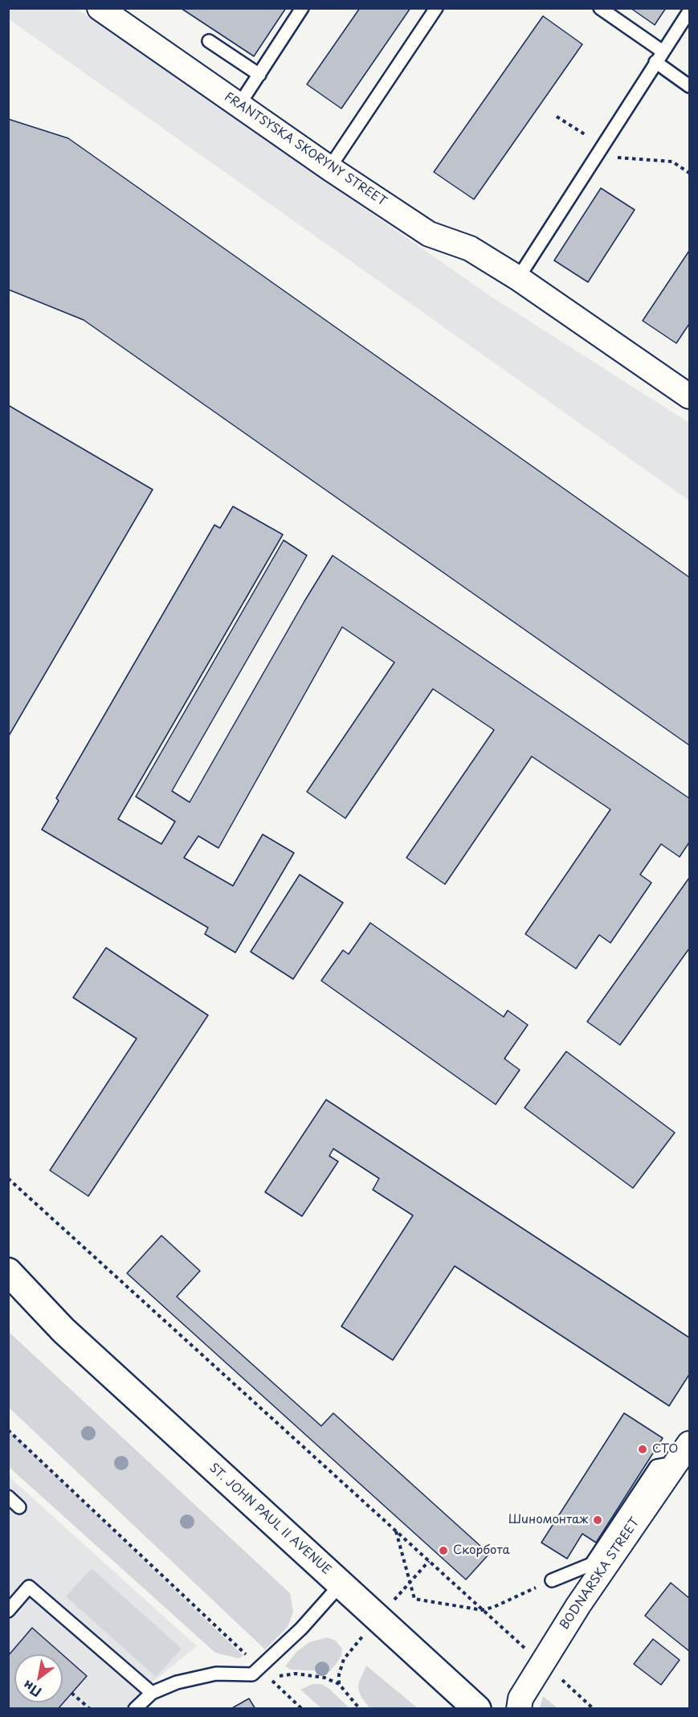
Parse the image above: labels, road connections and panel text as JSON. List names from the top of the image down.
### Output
{
  "streets": {
    "main road": ["ST. JOHN PAUL II AVENUE"],
    "street": ["FRANTSYSKA SKORYNY STREET", "BODNARSKA STREET"]
  },
  "places": ["СТО", "Шиномонтаж", "Скорбота"],
  "north": "bottom left"
}
